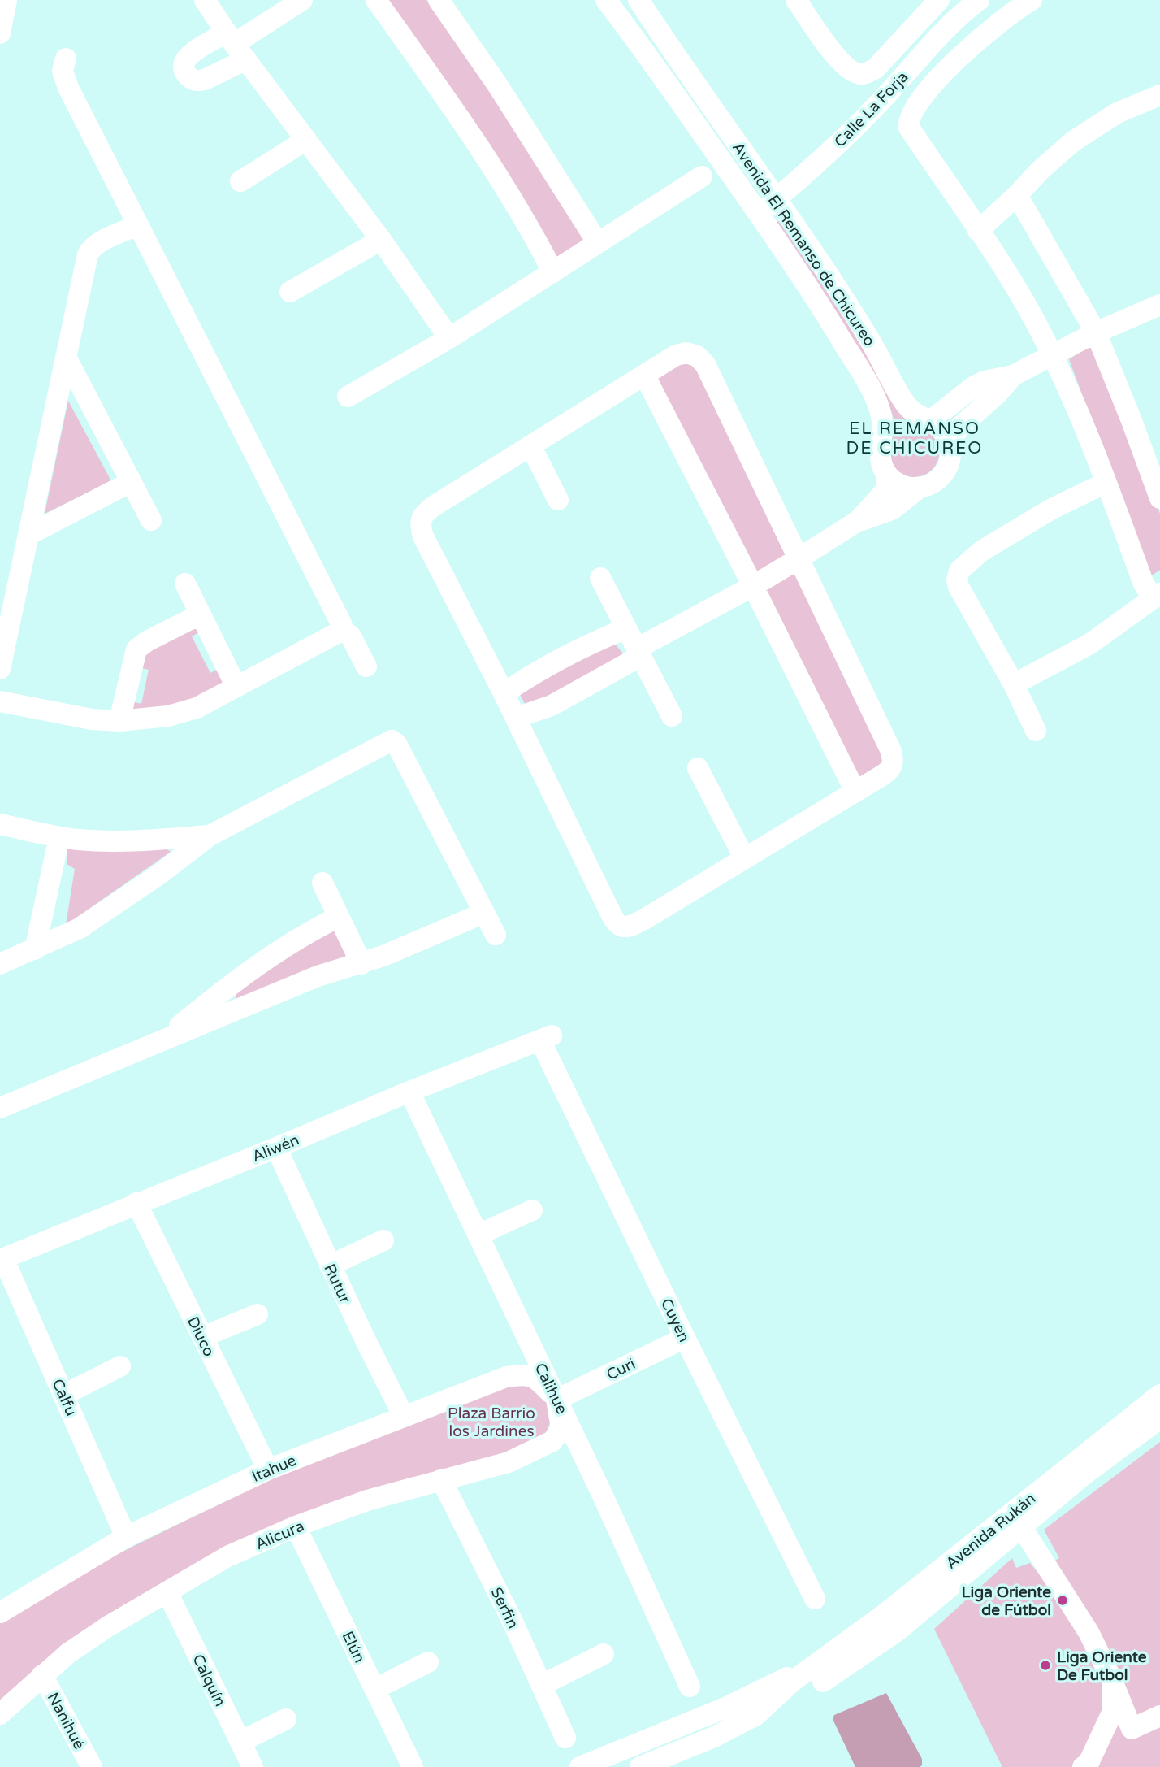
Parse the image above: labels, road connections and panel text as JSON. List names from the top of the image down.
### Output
{
  "streets": {
    "street": [
      "Calle La Forja",
      "Avenida El Remanso de Chicureo",
      "Aliwén",
      "Rutur",
      "Cuyen",
      "Diuco",
      "Curi",
      "Calihue",
      "Calfu",
      "Itahue",
      "Avenida Rukán",
      "Alicura",
      "Serfin",
      "Elún",
      "Calquín",
      "Nanihué"
    ]
  },
  "crossings": [
    ["Calle La Forja", "Avenida El Remanso de Chicureo"],
    ["Aliwén", "Rutur"],
    ["Aliwén", "Cuyen"],
    ["Aliwén", "Diuco"],
    ["Aliwén", "Calihue"],
    ["Aliwén", "Calfu"],
    ["Rutur", "Itahue"],
    ["Cuyen", "Curi"],
    ["Diuco", "Itahue"],
    ["Curi", "Calihue"],
    ["Curi", "Itahue"],
    ["Curi", "Alicura"],
    ["Calihue", "Itahue"],
    ["Calihue", "Alicura"],
    ["Calfu", "Itahue"],
    ["Itahue", "Alicura"],
    ["Alicura", "Serfin"],
    ["Alicura", "Elún"],
    ["Alicura", "Calquín"],
    ["Alicura", "Nanihué"]
  ],
  "districts": ["EL REMANSO DE CHICUREO"],
  "parks": ["Plaza Barrio los Jardines"],
  "places": ["Liga Oriente de Fútbol", "Liga Oriente De Futbol"]
}
